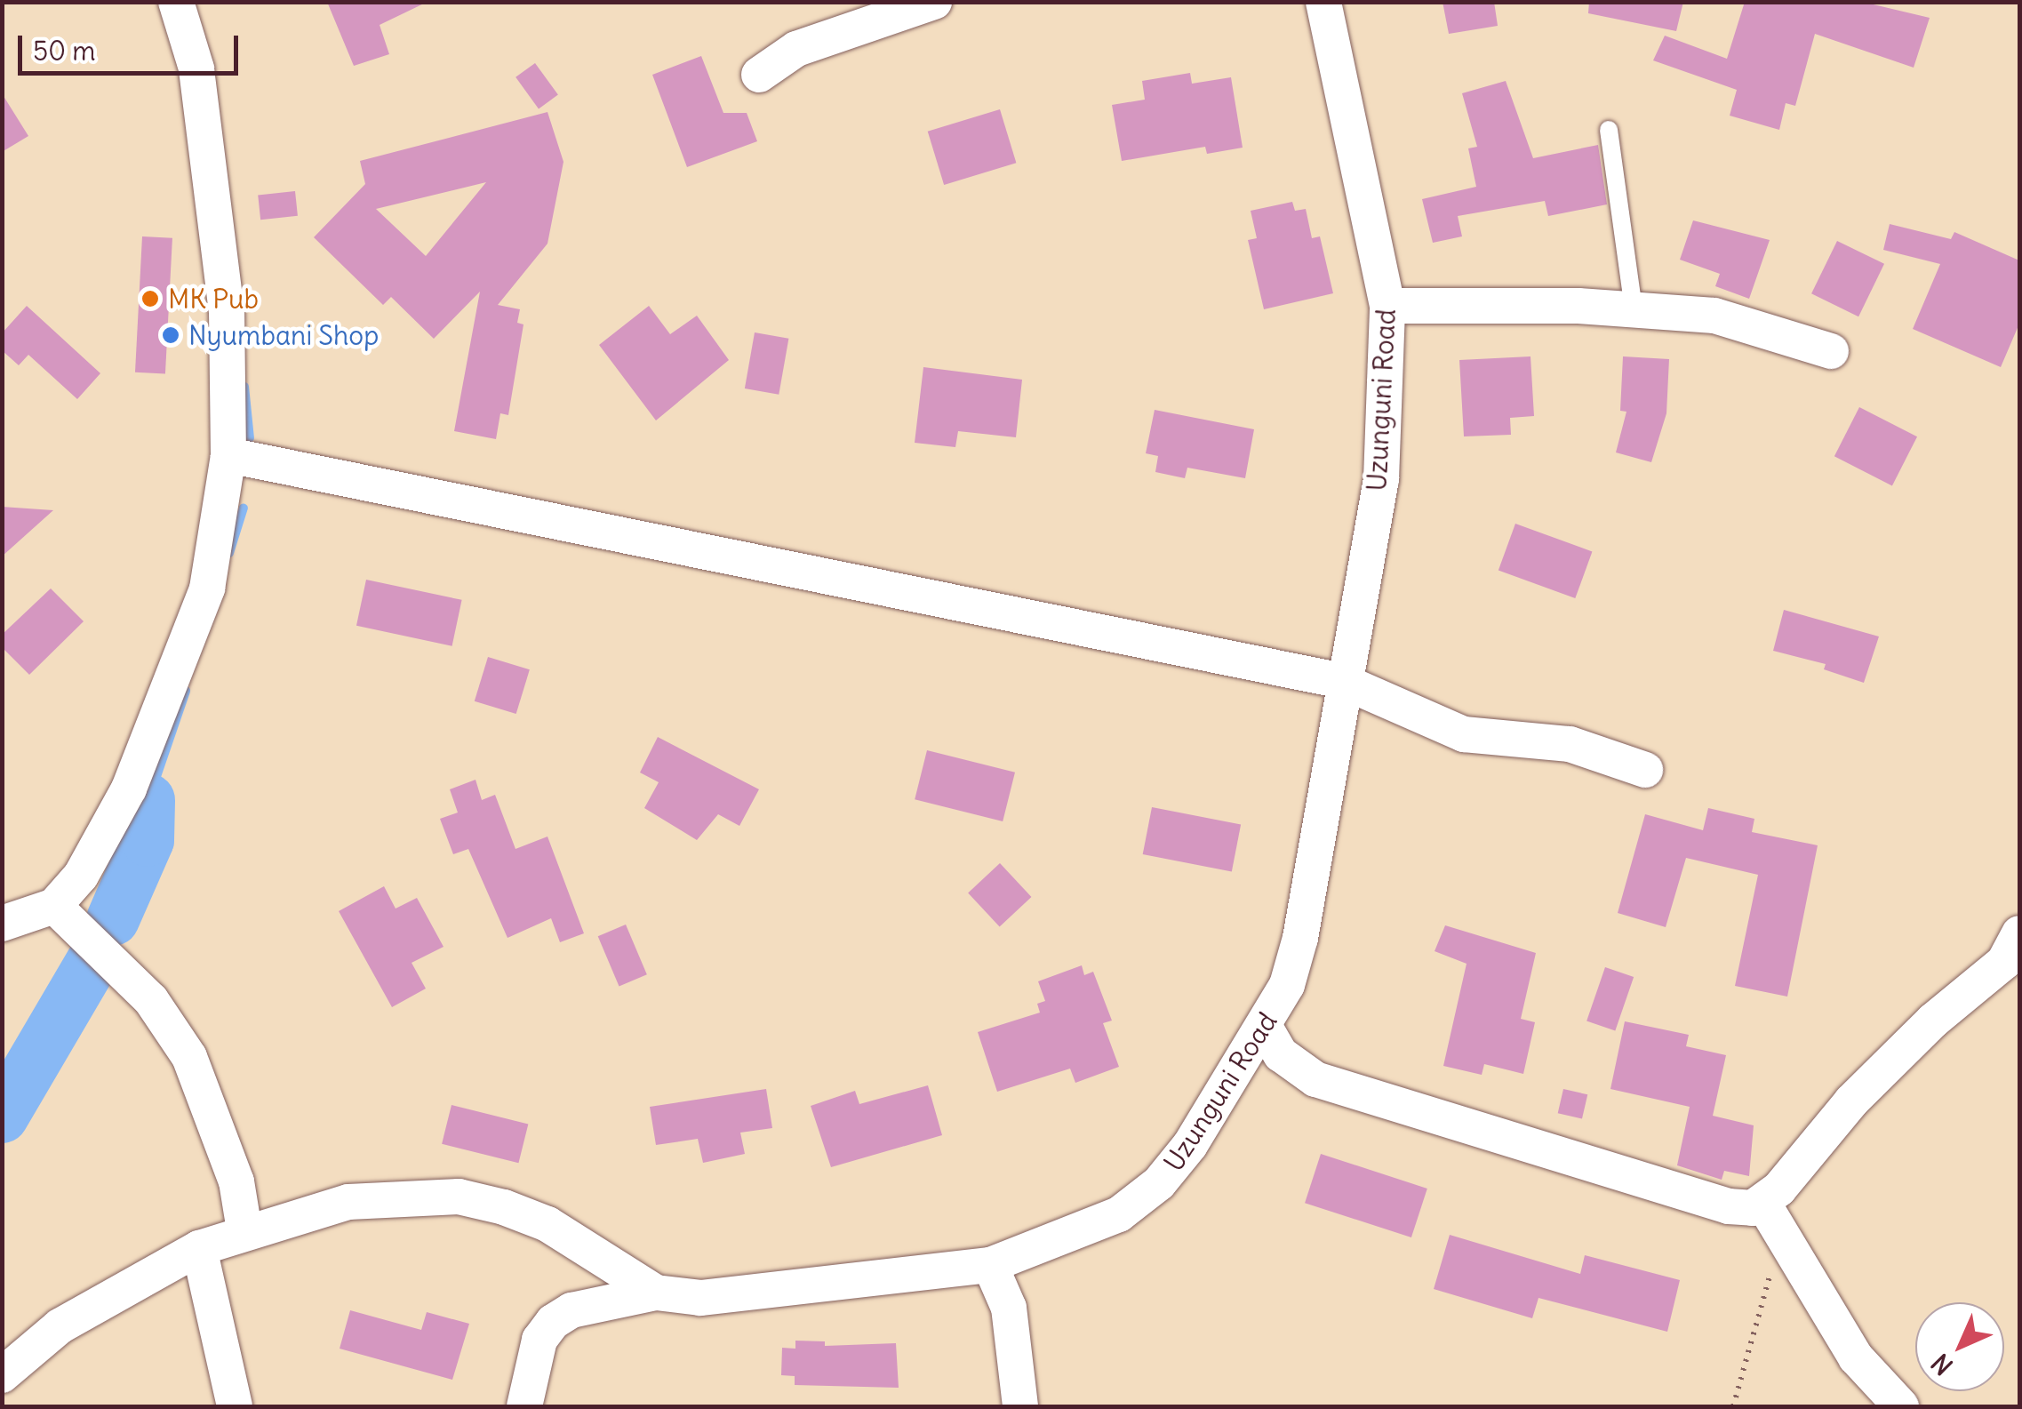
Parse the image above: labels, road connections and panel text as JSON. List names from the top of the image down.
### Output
{
  "streets": {
    "street": ["Uzunguni Road"]
  },
  "places": ["MK Pub", "Nyumbani Shop"],
  "scale_bar": "50 m",
  "north": "bottom left"
}
